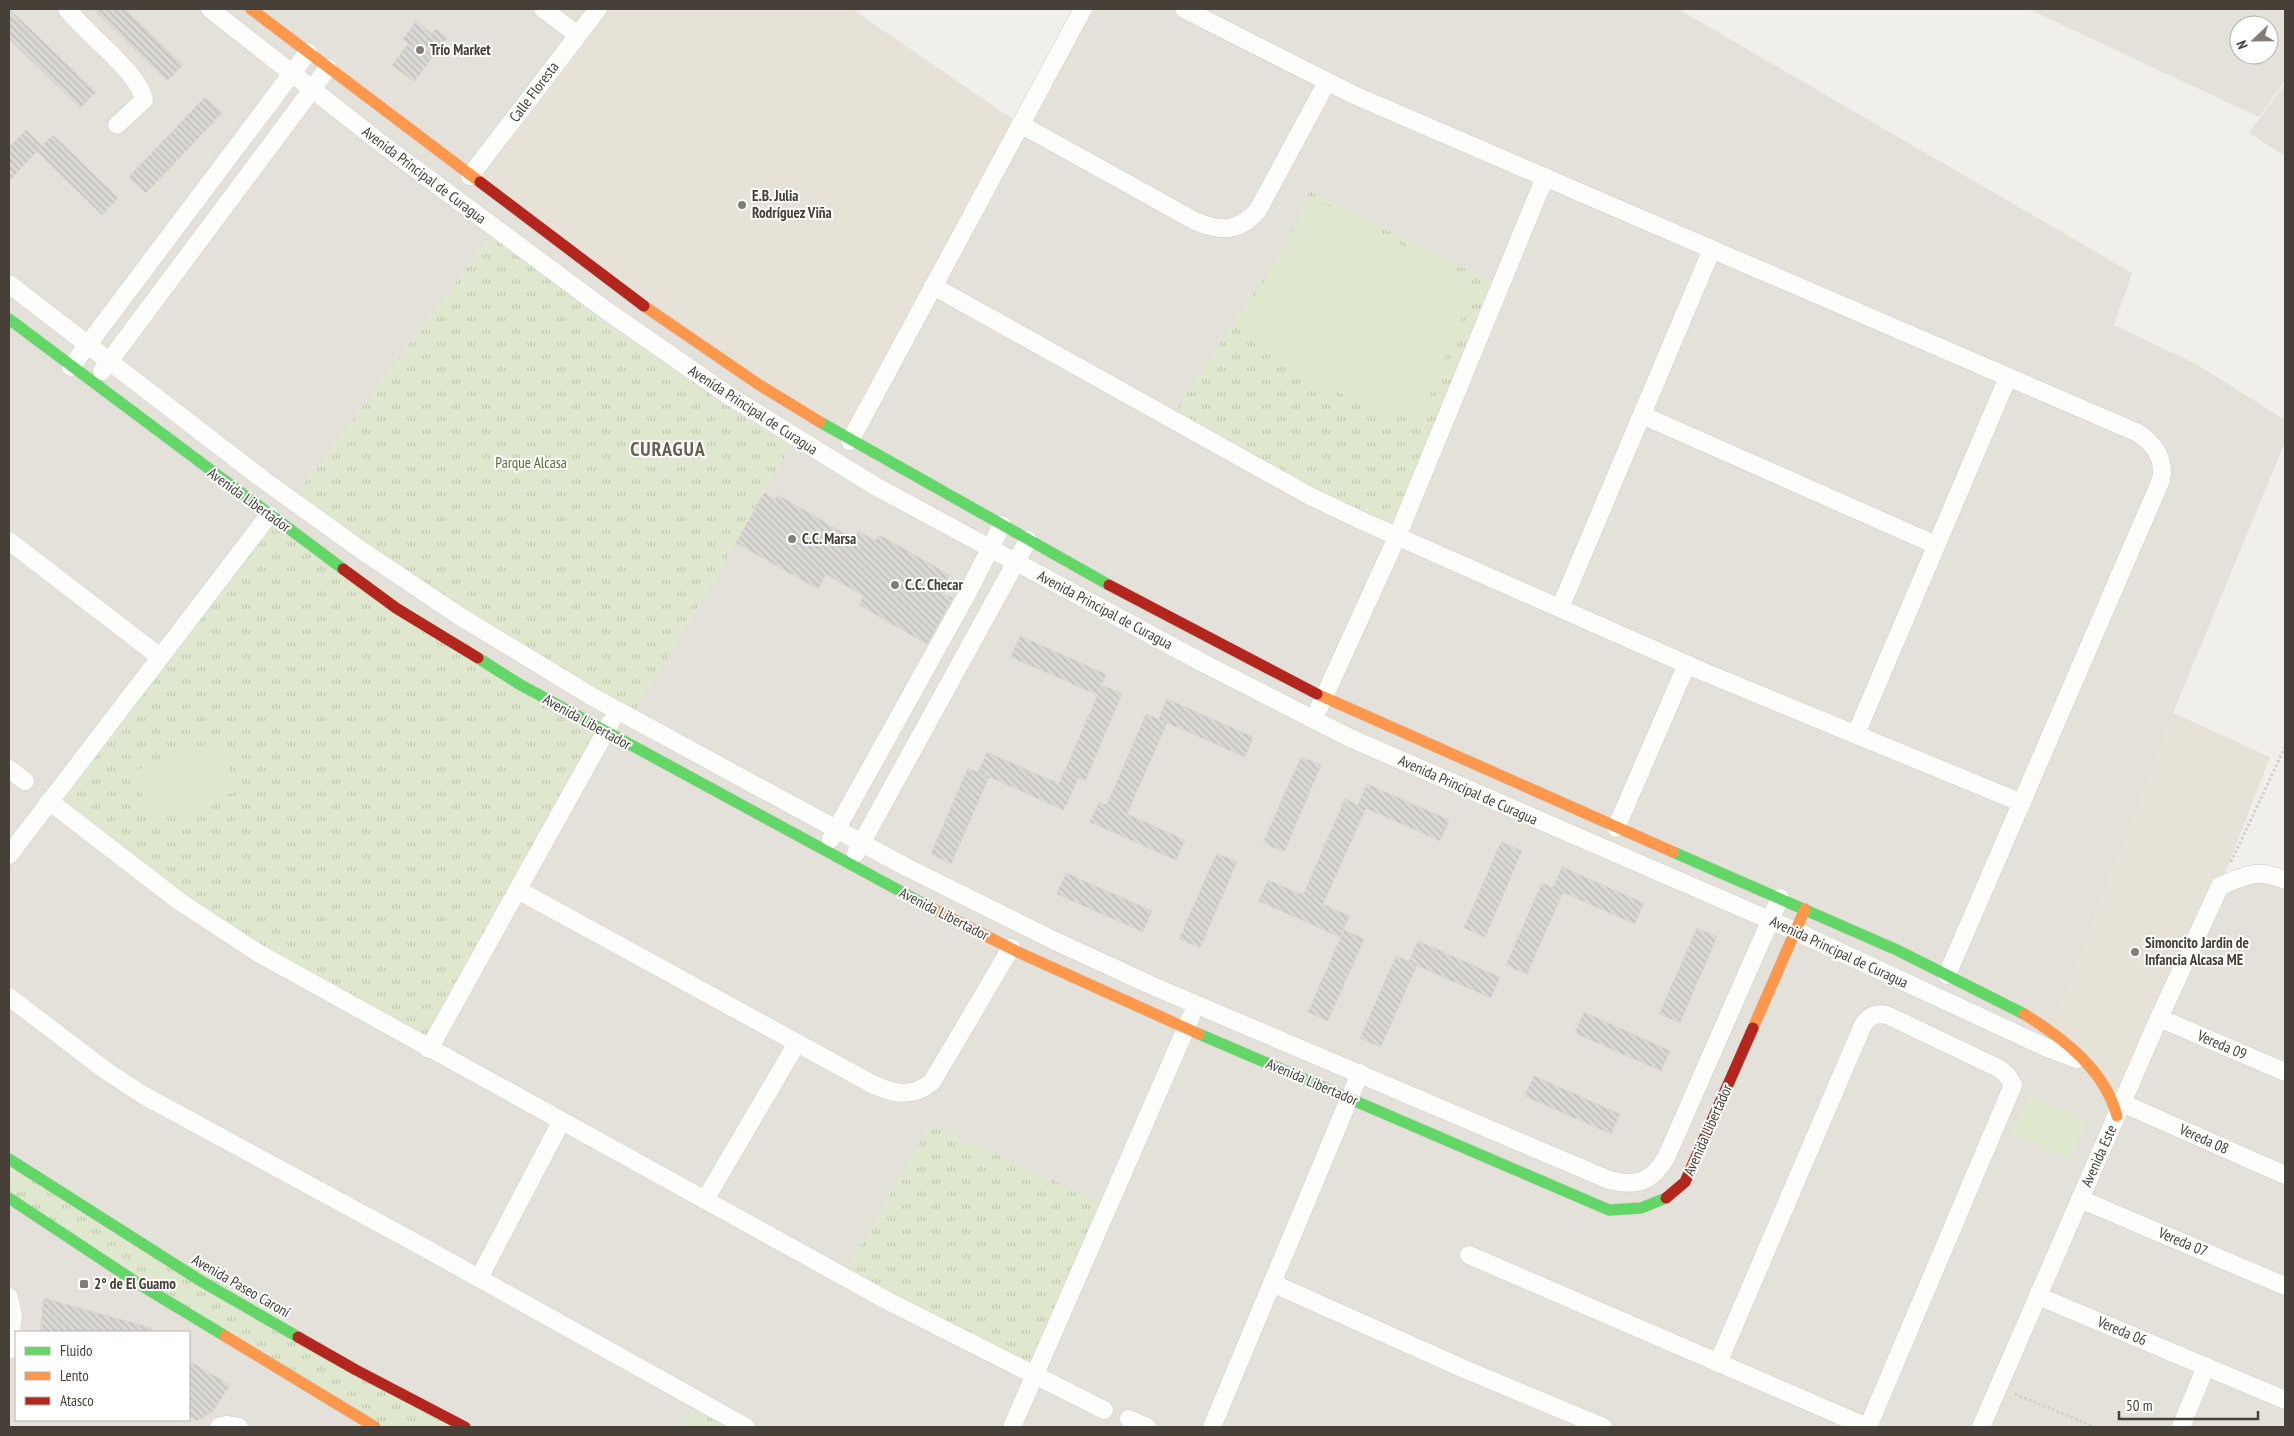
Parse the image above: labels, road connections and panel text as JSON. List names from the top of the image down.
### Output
{
  "streets": {
    "street": [
      "Calle Floresta",
      "Avenida Principal de Curagua",
      "Avenida Libertador",
      "Vereda 09",
      "Vereda 08",
      "Avenida Este",
      "Vereda 07",
      "Avenida Paseo Caroní",
      "Vereda 06"
    ]
  },
  "crossings": [
    ["Calle Floresta", "Avenida Principal de Curagua"],
    ["Avenida Principal de Curagua", "Avenida Libertador"],
    ["Avenida Principal de Curagua", "Vereda 08"],
    ["Avenida Principal de Curagua", "Avenida Este"],
    ["Vereda 09", "Avenida Este"],
    ["Vereda 08", "Avenida Este"],
    ["Avenida Este", "Vereda 07"],
    ["Avenida Este", "Vereda 06"]
  ],
  "districts": ["CURAGUA"],
  "parks": ["Parque Alcasa"],
  "places": {
    "other": [
      "Trío Market",
      "E.B. Julia Rodríguez Viña",
      "C.C. Marsa",
      "C.C. Checar",
      "Simoncito Jardin de Infancia Alcasa ME"
    ],
    "transit": ["2° de El Guamo"]
  },
  "legend": ["Fluido", "Lento", "Atasco"],
  "scale_bar": "50 m",
  "north": "left"
}
